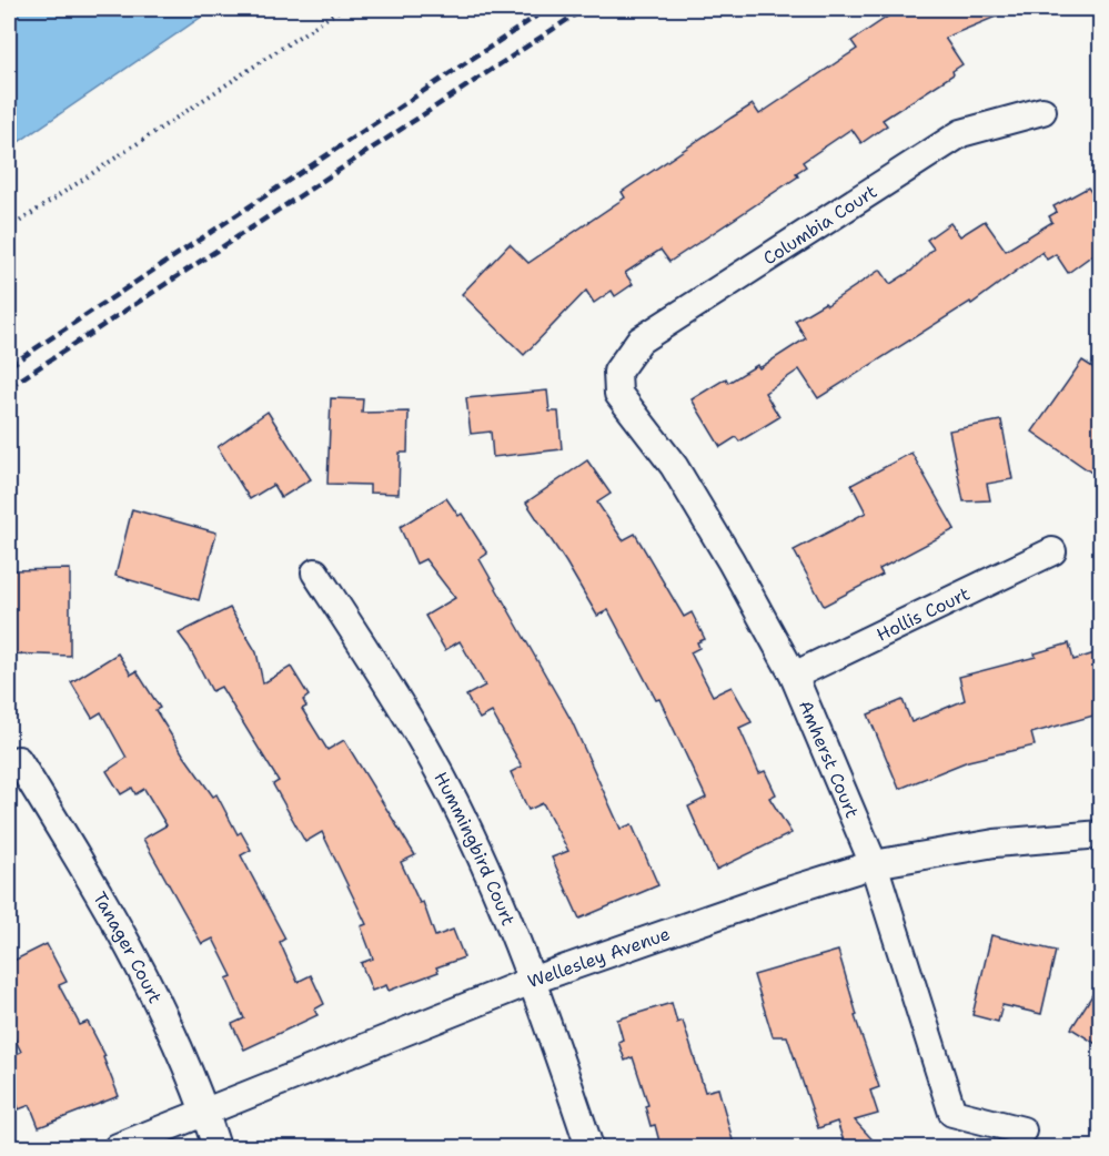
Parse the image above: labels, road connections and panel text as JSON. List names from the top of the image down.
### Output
{
  "streets": {
    "street": [
      "Columbia Court",
      "Hollis Court",
      "Amherst Court",
      "Hummingbird Court",
      "Tanager Court",
      "Wellesley Avenue"
    ]
  },
  "crossings": [
    ["Columbia Court", "Amherst Court"],
    ["Hollis Court", "Amherst Court"],
    ["Amherst Court", "Wellesley Avenue"],
    ["Hummingbird Court", "Wellesley Avenue"],
    ["Tanager Court", "Wellesley Avenue"]
  ]
}
